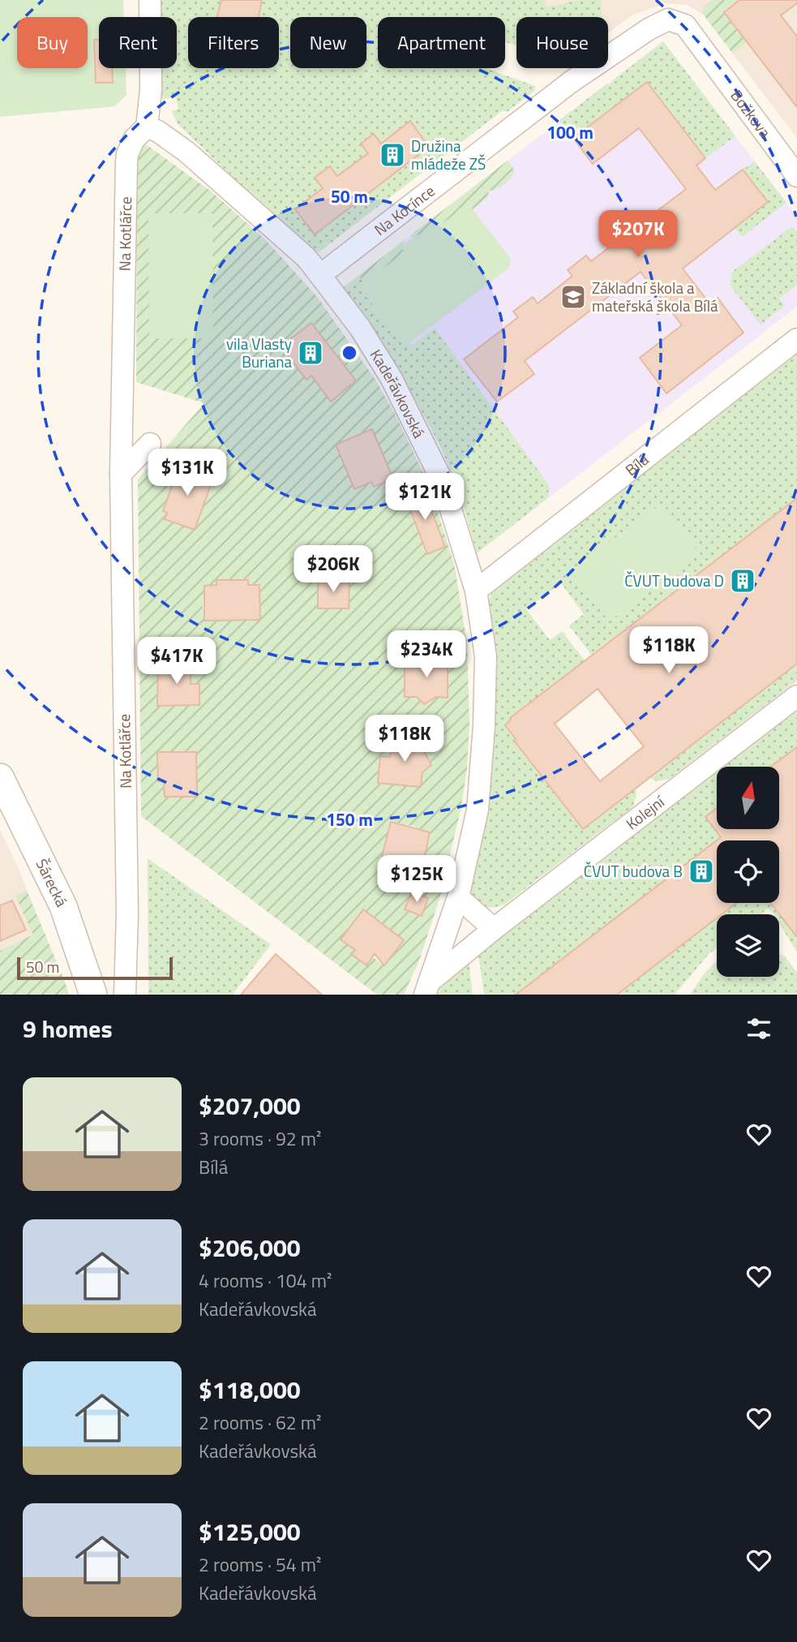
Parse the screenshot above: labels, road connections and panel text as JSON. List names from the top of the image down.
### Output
{
  "streets": {
    "street": [
      "Božkova",
      "Na Kocínce",
      "Na Kotlářce",
      "Kadeřávkovská",
      "Bílá",
      "Kolejní",
      "Šárecká"
    ]
  },
  "crossings": [
    ["Božkova", "Na Kocínce"],
    ["Na Kocínce", "Kadeřávkovská"],
    ["Na Kotlářce", "Kadeřávkovská"],
    ["Kadeřávkovská", "Bílá"],
    ["Kadeřávkovská", "Kolejní"]
  ],
  "places": {
    "building": [
      "Družina mládeže ZŠ",
      "vila Vlasty Buriana",
      "ČVUT budova D",
      "ČVUT budova B"
    ],
    "school or university": ["Základní škola a mateřská škola Bílá"]
  },
  "scale_bar": "50 m",
  "north": "top",
  "page": {
    "chip": [
      "Buy",
      "Rent",
      "Filters",
      "New",
      "Apartment",
      "House"
    ],
    "price": [
      "$207K",
      "$131K",
      "$121K",
      "$206K",
      "$118K",
      "$234K",
      "$417K",
      "$118K",
      "$125K"
    ],
    "scale": "50 m",
    "heading": "9 homes",
    "list": [
      {
        "name": "$207,000",
        "note": "3 rooms · 92 m² · Bílá"
      },
      {
        "name": "$206,000",
        "note": "4 rooms · 104 m² · Kadeřávkovská"
      },
      {
        "name": "$118,000",
        "note": "2 rooms · 62 m² · Kadeřávkovská"
      },
      {
        "name": "$125,000",
        "note": "2 rooms · 54 m² · Kadeřávkovská"
      }
    ]
  },
  "rings": ["100 m", "50 m", "150 m"]
}
